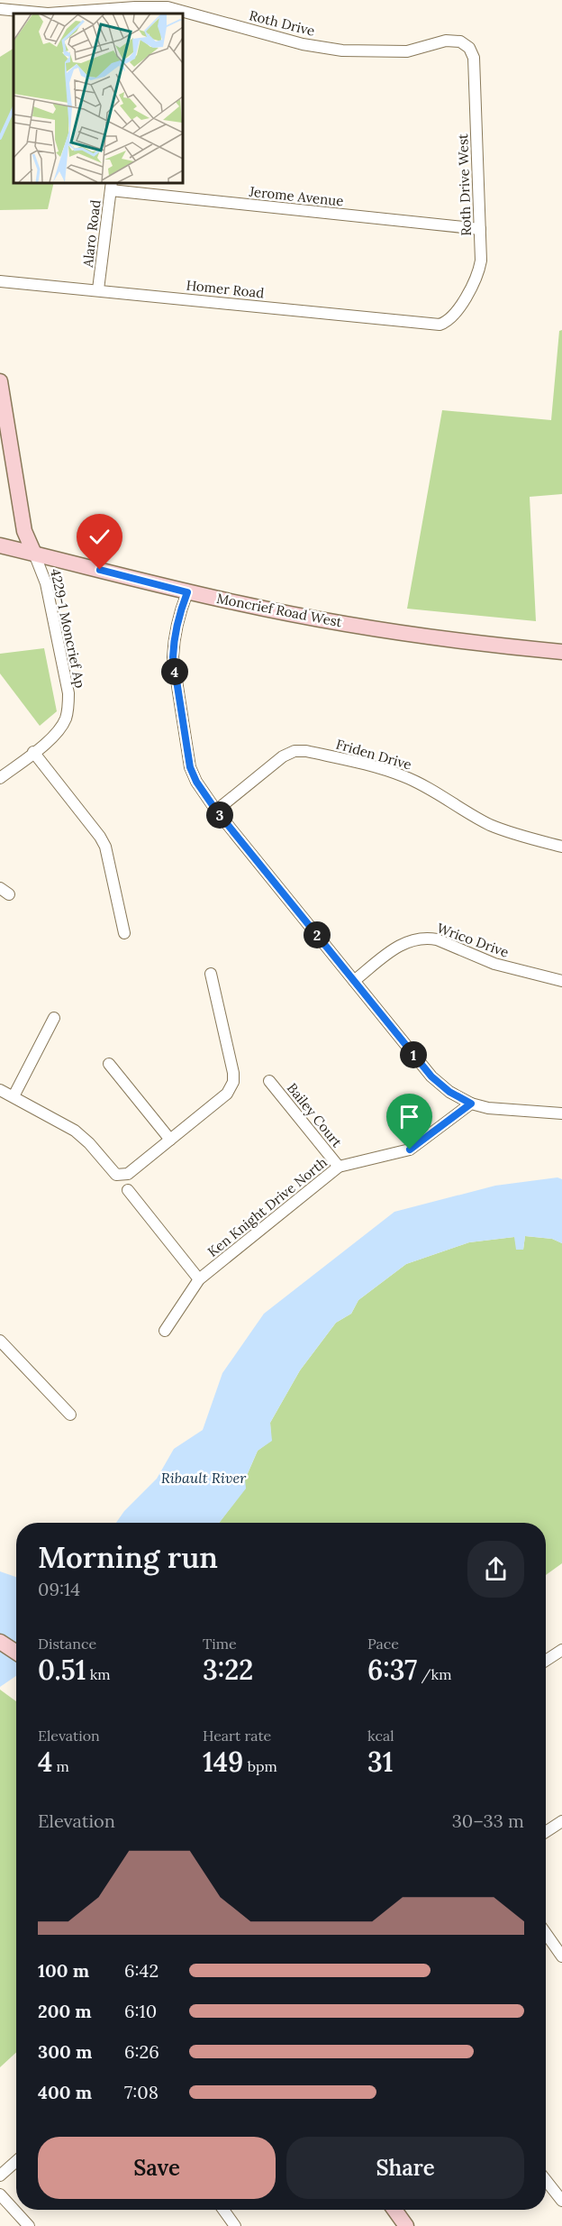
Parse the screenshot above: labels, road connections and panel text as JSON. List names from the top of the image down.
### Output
{
  "streets": {
    "main road": ["Moncrief Road West"],
    "street": [
      "Roth Drive",
      "Roth Drive West",
      "Jerome Avenue",
      "Alaro Road",
      "Homer Road",
      "4229-1 Moncrief Ap",
      "Friden Drive",
      "Wrico Drive",
      "Bailey Court",
      "Ken Knight Drive North"
    ]
  },
  "crossings": [
    ["Roth Drive", "Roth Drive West"],
    ["Roth Drive West", "Jerome Avenue"],
    ["Roth Drive West", "Homer Road"],
    ["Jerome Avenue", "Alaro Road"],
    ["Alaro Road", "Homer Road"],
    ["Moncrief Road West", "4229-1 Moncrief Ap"],
    ["Bailey Court", "Ken Knight Drive North"]
  ],
  "water": ["Ribault River"],
  "page": {
    "pins": [
      "4",
      "3",
      "2",
      "1"
    ],
    "heading": ["Morning run", "09:14"],
    "stats": [
      ["Distance", "0.51 km"],
      ["Time", "3:22"],
      ["Pace", "6:37 /km"],
      ["Elevation", "4 m"],
      ["Heart rate", "149 bpm"],
      ["kcal", "31"]
    ],
    "chart": ["Elevation", "30–33 m"],
    "list": [
      {
        "name": "100 m",
        "note": "6:42"
      },
      {
        "name": "200 m",
        "note": "6:10"
      },
      {
        "name": "300 m",
        "note": "6:26"
      },
      {
        "name": "400 m",
        "note": "7:08"
      }
    ],
    "buttons": ["Save", "Share"]
  }
}
